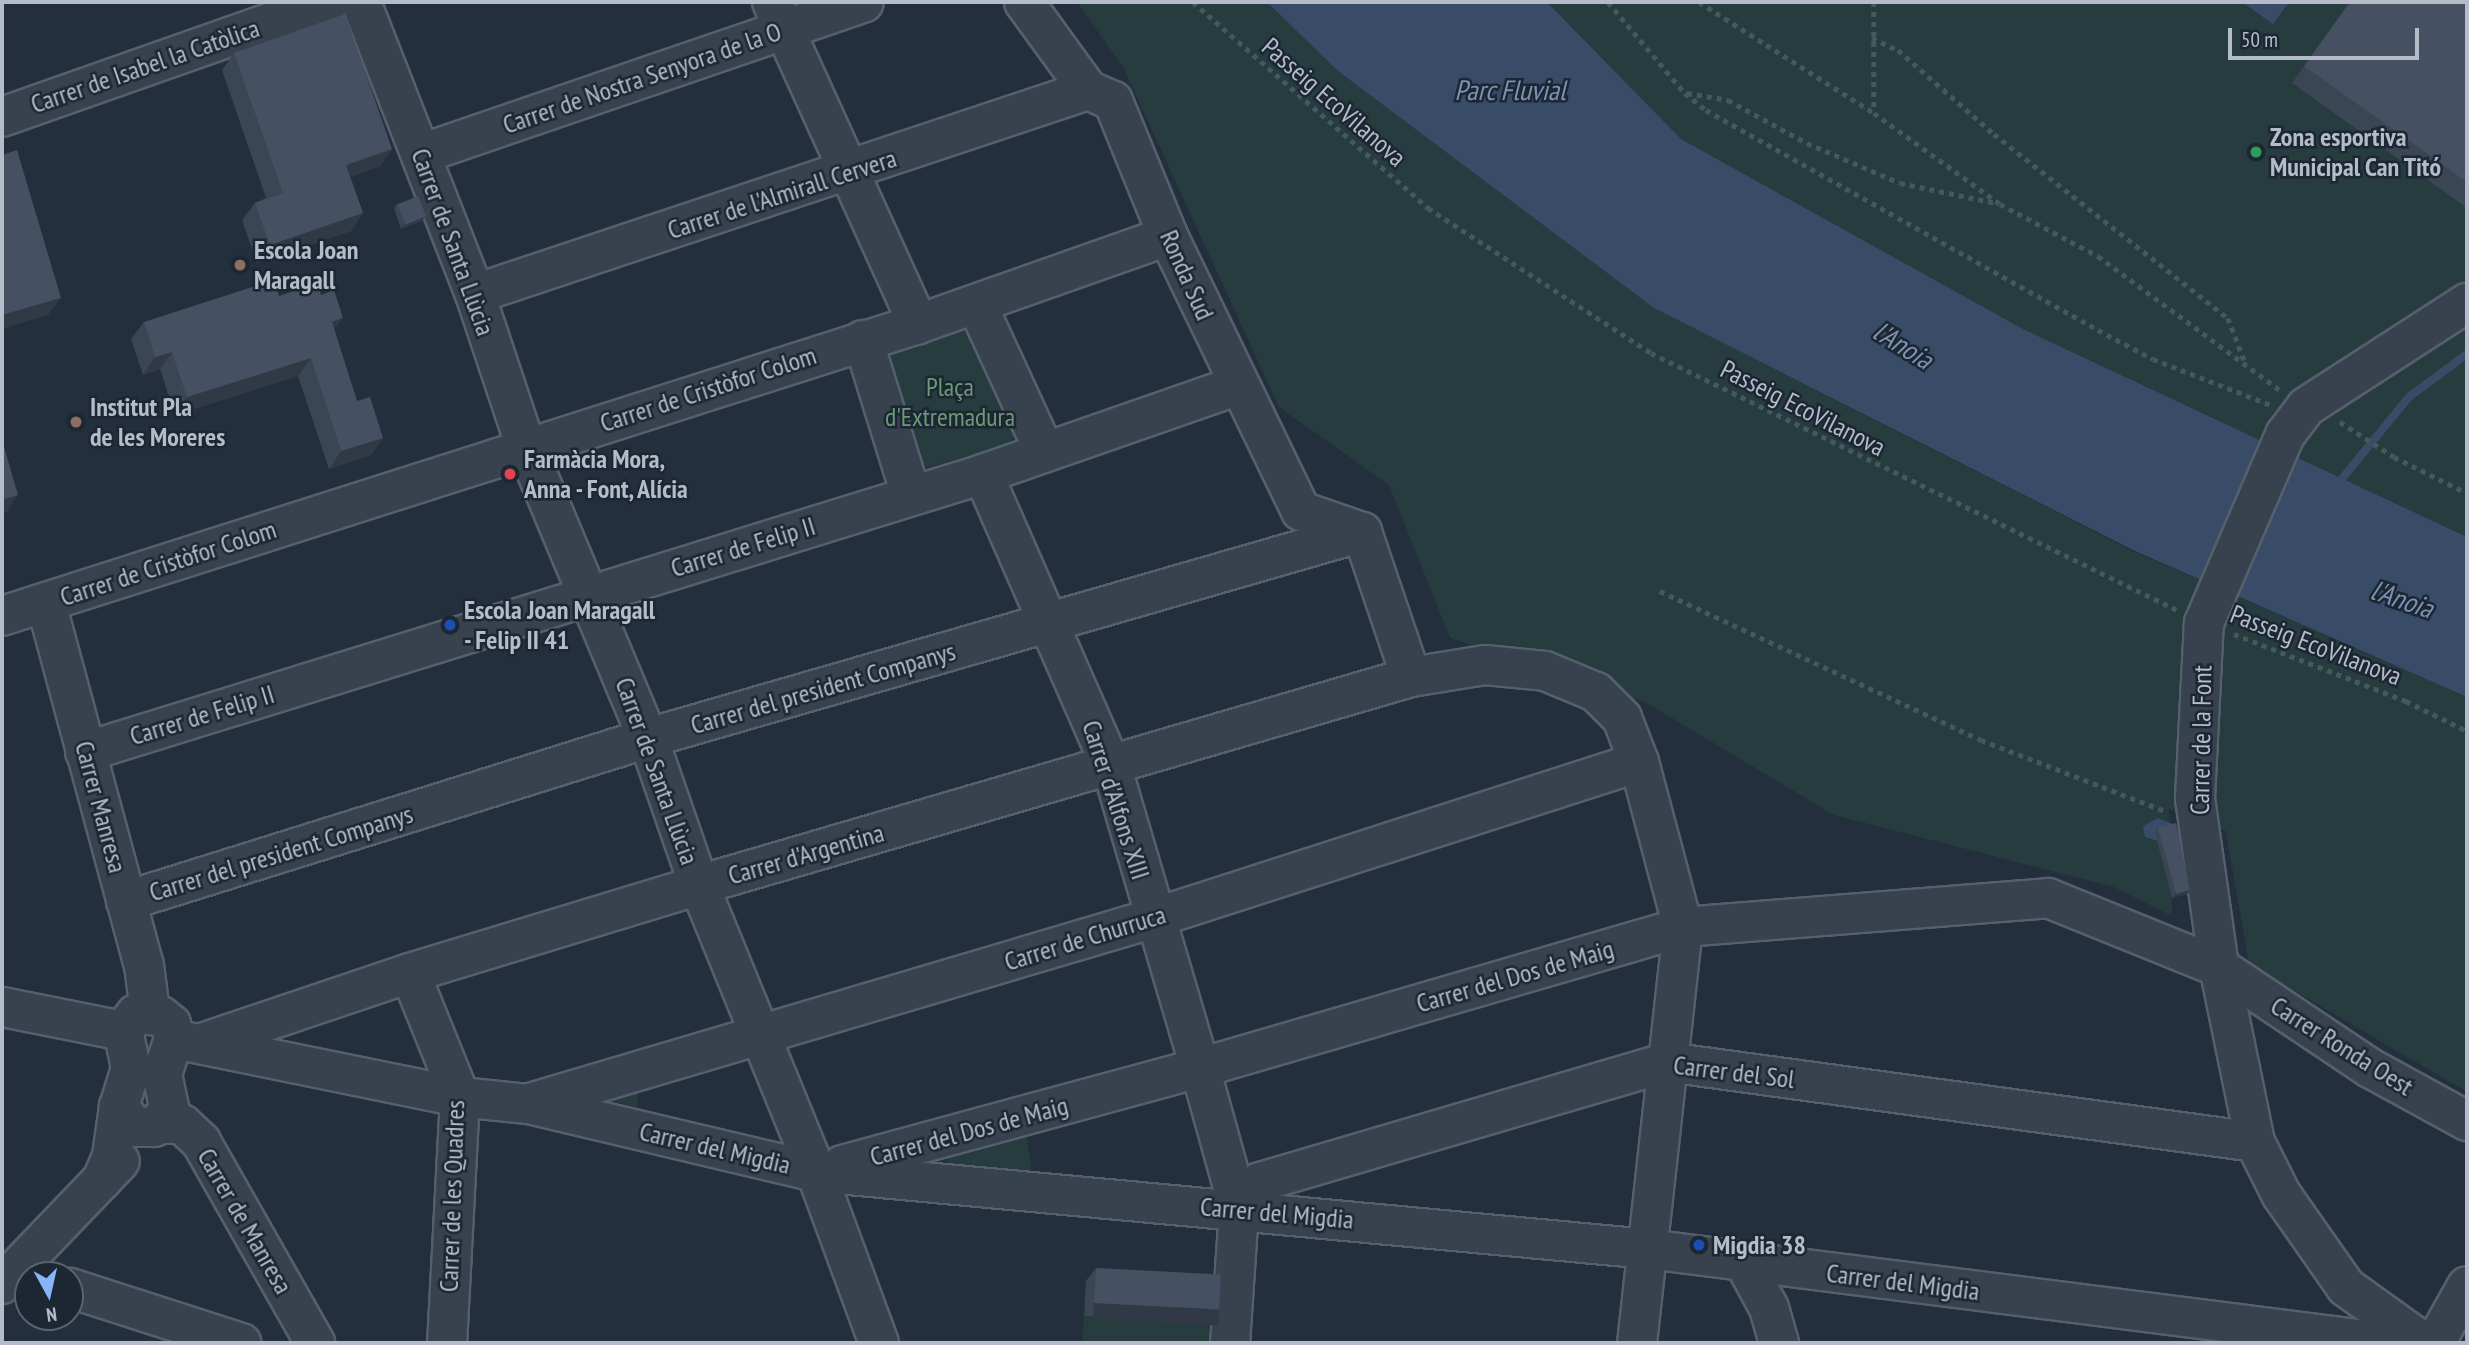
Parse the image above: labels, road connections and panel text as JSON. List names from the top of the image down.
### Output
{
  "streets": {
    "street": [
      "Carrer de Isabel la Catòlica",
      "Carrer de Nostra Senyora de la O",
      "Carrer de l'Almirall Cervera",
      "Carrer de Santa Llùcia",
      "Ronda Sud",
      "Carrer de Cristòfor Colom",
      "Carrer de Felip II",
      "Carrer del president Companys",
      "Carrer de la Font",
      "Carrer d'Alfons XIII",
      "Carrer Manresa",
      "Carrer d'Argentina",
      "Carrer de Churruca",
      "Carrer del Dos de Maig",
      "Carrer Ronda Oest",
      "Carrer del Sol",
      "Carrer del Migdia",
      "Carrer de les Quadres",
      "Carrer de Manresa"
    ],
    "path": ["Passeig EcoVilanova"]
  },
  "crossings": [
    ["Carrer de Nostra Senyora de la O", "Carrer de Santa Llùcia"],
    ["Passeig EcoVilanova", "Carrer de la Font"],
    ["Carrer de l'Almirall Cervera", "Carrer de Santa Llùcia"],
    ["Carrer de l'Almirall Cervera", "Ronda Sud"],
    ["Carrer de Santa Llùcia", "Carrer de Cristòfor Colom"],
    ["Carrer de Santa Llùcia", "Carrer de Felip II"],
    ["Carrer de Santa Llùcia", "Carrer del president Companys"],
    ["Carrer de Santa Llùcia", "Carrer d'Argentina"],
    ["Carrer de Santa Llùcia", "Carrer de Churruca"],
    ["Carrer de Santa Llùcia", "Carrer del Dos de Maig"],
    ["Carrer de Santa Llùcia", "Carrer del Migdia"],
    ["Ronda Sud", "Carrer de Cristòfor Colom"],
    ["Ronda Sud", "Carrer de Felip II"],
    ["Ronda Sud", "Carrer del president Companys"],
    ["Carrer de Cristòfor Colom", "Carrer Manresa"],
    ["Carrer de Felip II", "Carrer d'Alfons XIII"],
    ["Carrer de Felip II", "Carrer Manresa"],
    ["Carrer del president Companys", "Carrer d'Alfons XIII"],
    ["Carrer del president Companys", "Carrer Manresa"],
    ["Carrer de la Font", "Carrer del Dos de Maig"],
    ["Carrer de la Font", "Carrer Ronda Oest"],
    ["Carrer de la Font", "Carrer del Sol"],
    ["Carrer d'Alfons XIII", "Carrer d'Argentina"],
    ["Carrer d'Alfons XIII", "Carrer de Churruca"],
    ["Carrer d'Alfons XIII", "Carrer del Dos de Maig"],
    ["Carrer d'Alfons XIII", "Carrer del Sol"],
    ["Carrer d'Alfons XIII", "Carrer del Migdia"],
    ["Carrer Manresa", "Carrer d'Argentina"],
    ["Carrer Manresa", "Carrer del Migdia"],
    ["Carrer Manresa", "Carrer de Manresa"],
    ["Carrer d'Argentina", "Carrer de Churruca"],
    ["Carrer d'Argentina", "Carrer del Dos de Maig"],
    ["Carrer d'Argentina", "Carrer del Migdia"],
    ["Carrer d'Argentina", "Carrer de les Quadres"],
    ["Carrer de Churruca", "Carrer del Migdia"],
    ["Carrer del Dos de Maig", "Carrer Ronda Oest"],
    ["Carrer del Dos de Maig", "Carrer del Migdia"],
    ["Carrer del Sol", "Carrer del Migdia"],
    ["Carrer del Migdia", "Carrer de les Quadres"]
  ],
  "water": ["Parc Fluvial", "l'Anoia"],
  "parks": ["Plaça d'Extremadura"],
  "places": [
    "Zona esportiva Municipal Can Titó",
    "Escola Joan Maragall",
    "Institut Pla de les Moreres",
    "Farmàcia Mora, Anna - Font, Alícia",
    "Escola Joan Maragall - Felip II 41",
    "Migdia 38"
  ],
  "scale_bar": "50 m",
  "north": "bottom"
}
